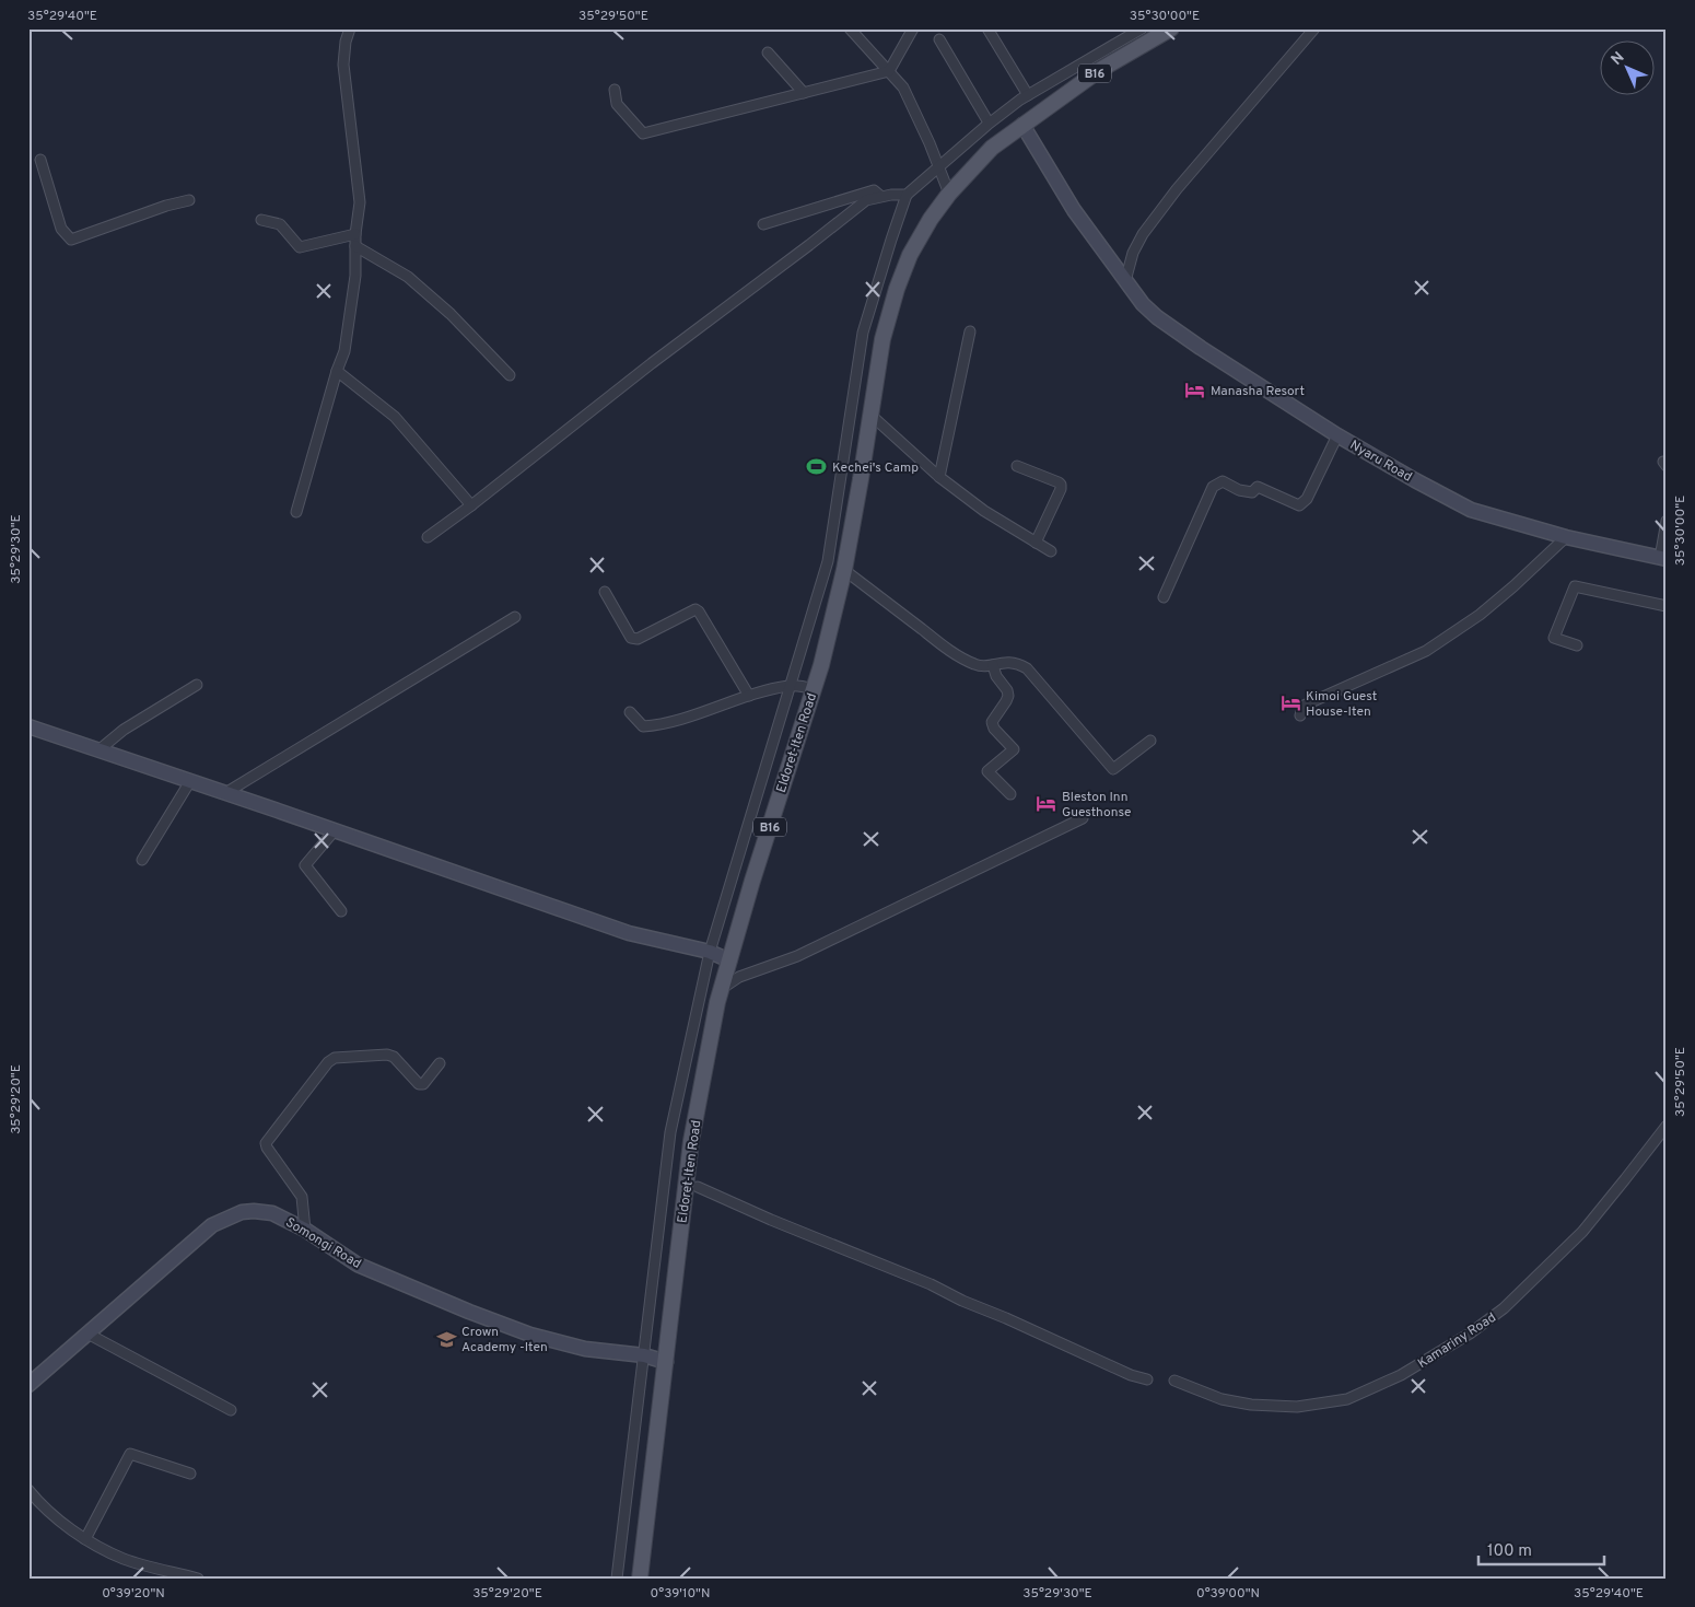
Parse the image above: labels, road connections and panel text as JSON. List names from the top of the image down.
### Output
{
  "streets": {
    "main road": ["B16", "Eldoret-Iten Road"],
    "street": ["Nyaru Road", "Somongi Road", "Kamariny Road"]
  },
  "crossings": [
    ["Nyaru Road", "Eldoret-Iten Road"],
    ["Eldoret-Iten Road", "Somongi Road"]
  ],
  "places": {
    "hotel": ["Manasha Resort", "Kimoi Guest House-Iten", "Bleston Inn Guesthonse"],
    "sports": ["Kechei's Camp"],
    "school or university": ["Crown Academy -Iten"]
  },
  "scale_bar": "100 m",
  "north": "top left",
  "coordinates": [
    "35°29'40\"E",
    "35°29'50\"E",
    "35°30'00\"E",
    "35°29'30\"E",
    "35°29'20\"E",
    "0°39'20\"N",
    "0°39'10\"N",
    "0°39'00\"N"
  ]
}
